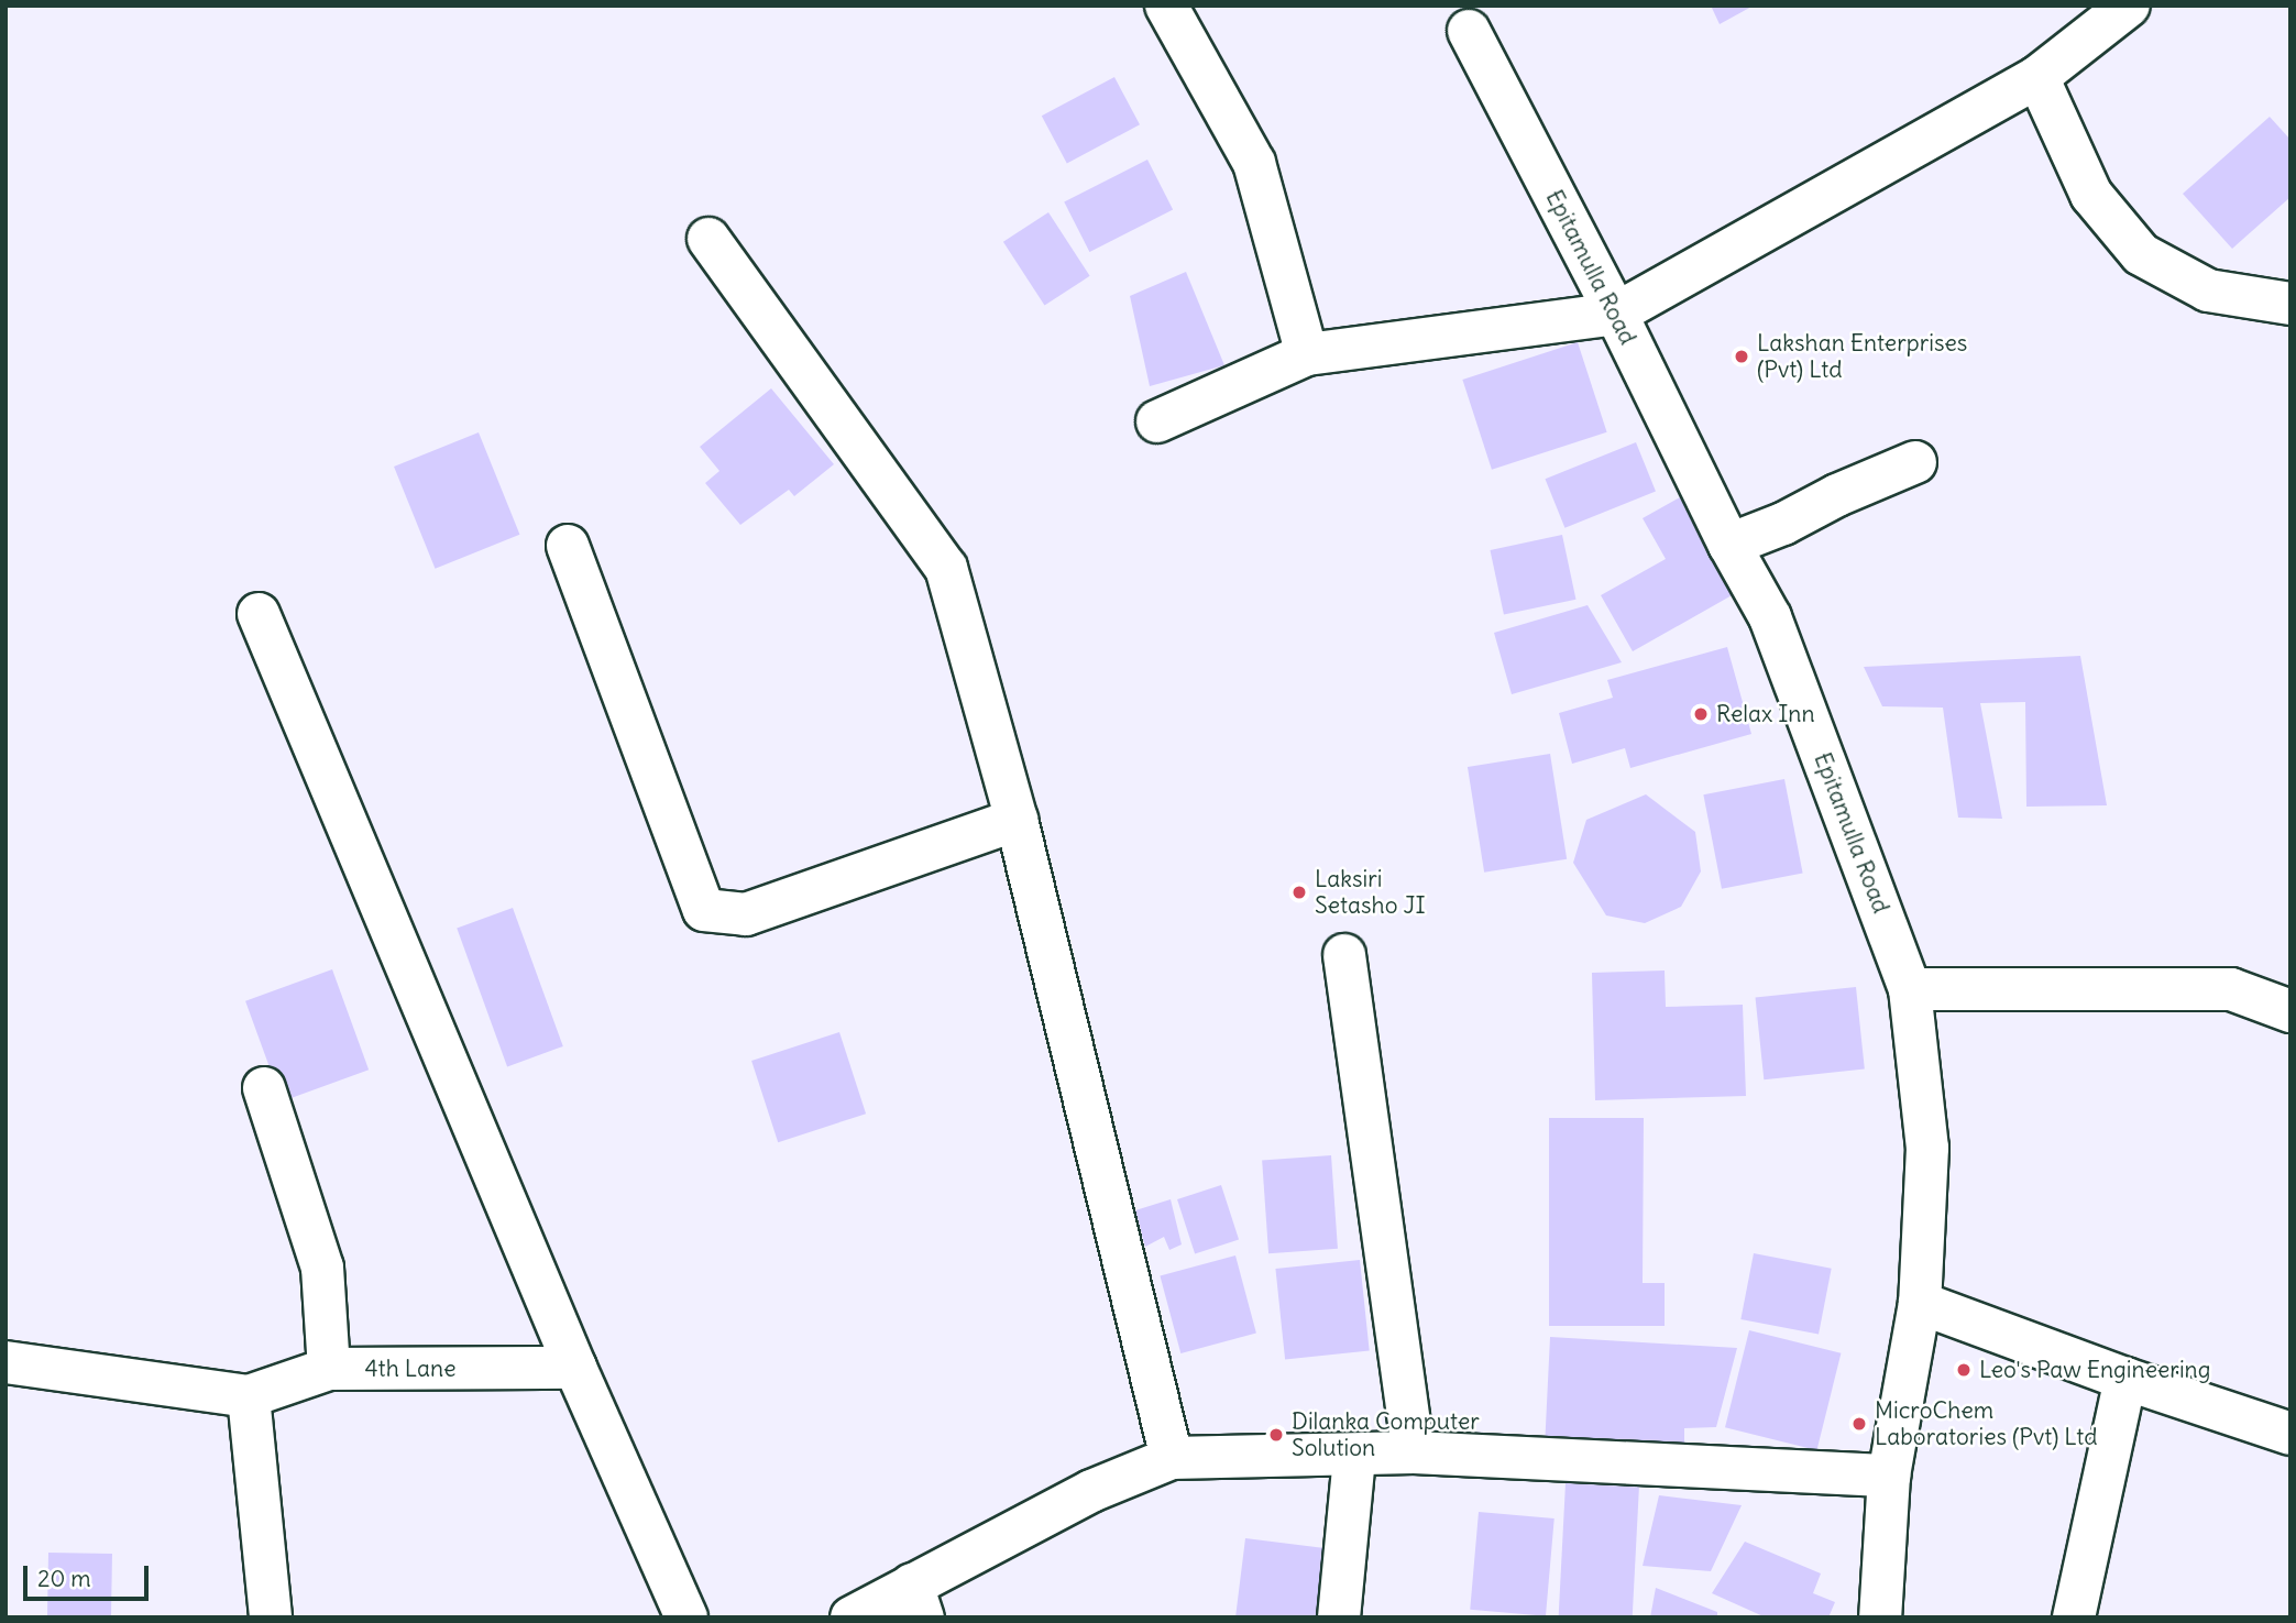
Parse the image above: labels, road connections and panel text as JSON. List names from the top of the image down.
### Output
{
  "streets": {
    "street": ["Epitamulla Road", "4th Lane"]
  },
  "places": [
    "Lakshan Enterprises (Pvt) Ltd",
    "Relax Inn",
    "Laksiri Setasho JI",
    "Leo's Paw Engineering",
    "MicroChem Laboratories (Pvt) Ltd",
    "Dilanka Computer Solution"
  ],
  "scale_bar": "20 m"
}
